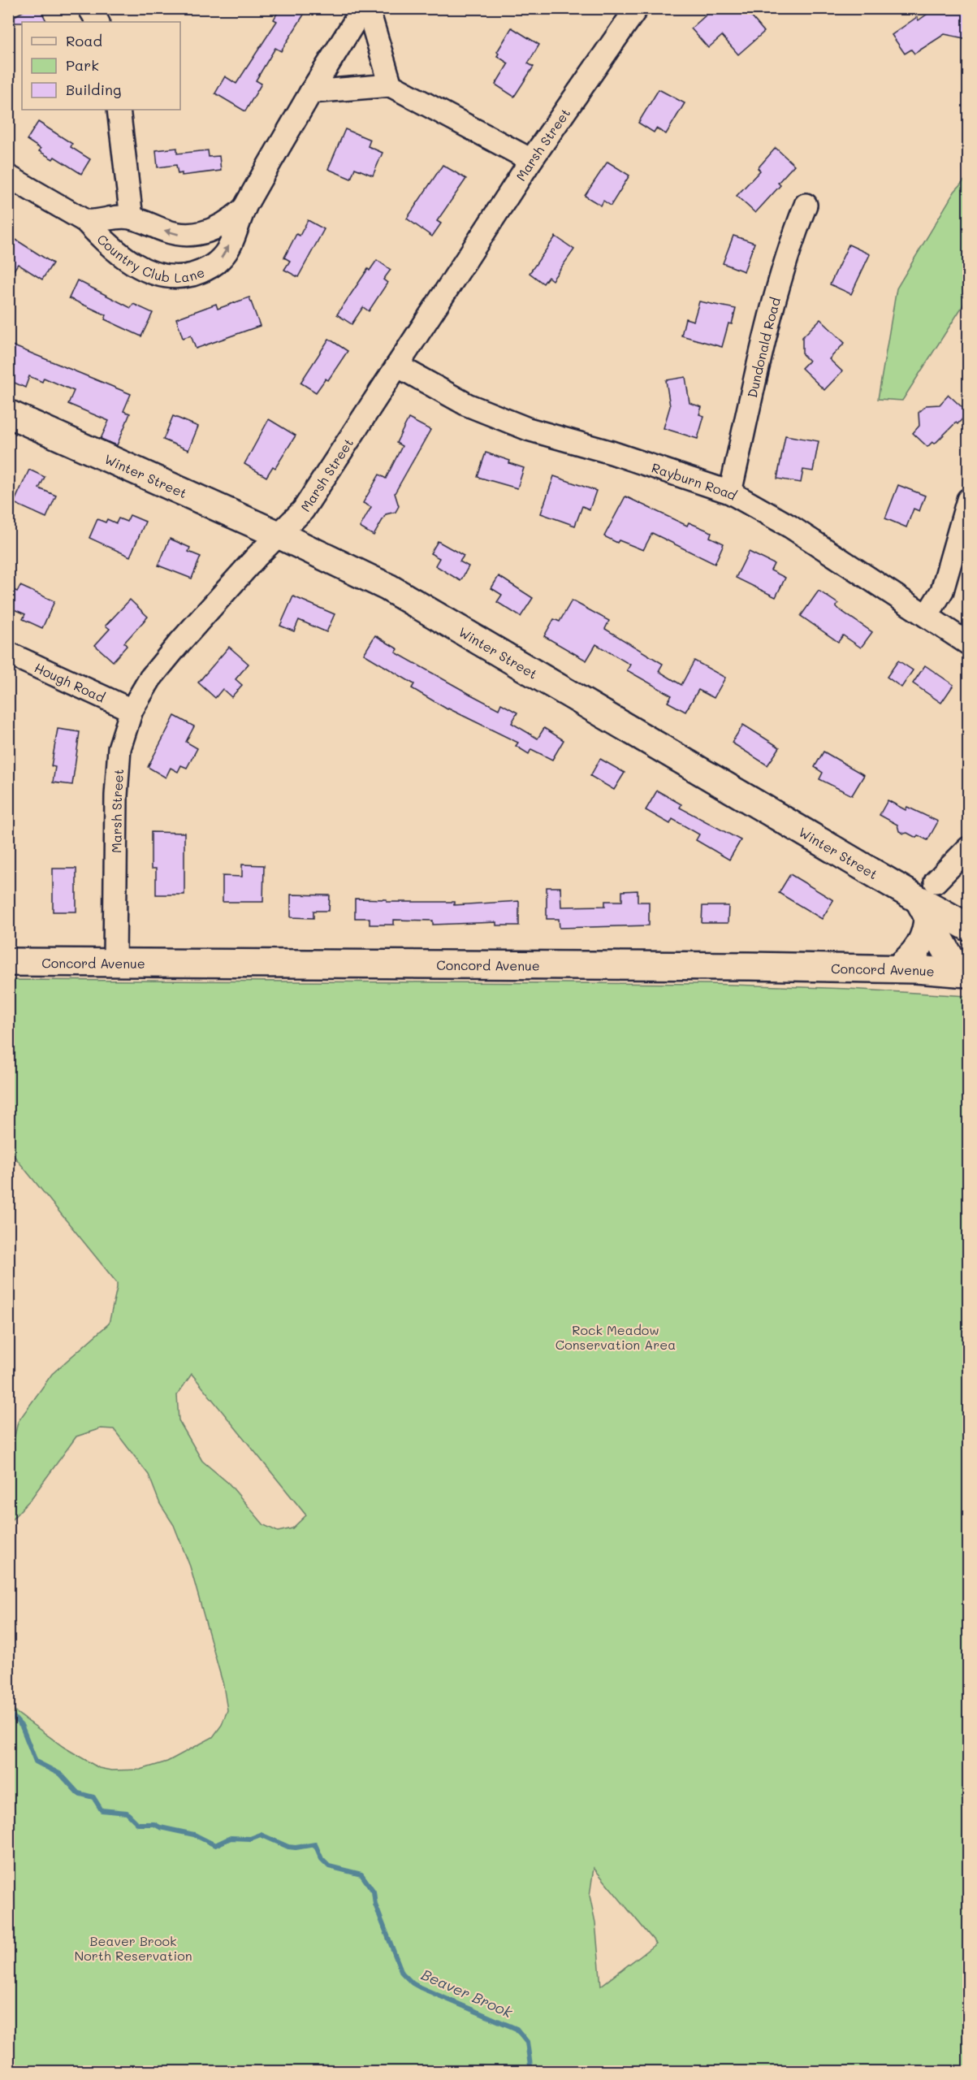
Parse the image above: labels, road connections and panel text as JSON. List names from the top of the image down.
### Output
{
  "streets": {
    "main road": ["Winter Street", "Concord Avenue"],
    "street": [
      "Marsh Street",
      "Country Club Lane",
      "Dundonald Road",
      "Rayburn Road",
      "Hough Road"
    ]
  },
  "crossings": [
    ["Marsh Street", "Winter Street"],
    ["Marsh Street", "Rayburn Road"],
    ["Marsh Street", "Hough Road"],
    ["Marsh Street", "Concord Avenue"],
    ["Dundonald Road", "Rayburn Road"]
  ],
  "water": ["Beaver Brook"],
  "parks": ["Rock Meadow Conservation Area", "Beaver Brook North Reservation"],
  "legend": ["Road", "Park", "Building"]
}
